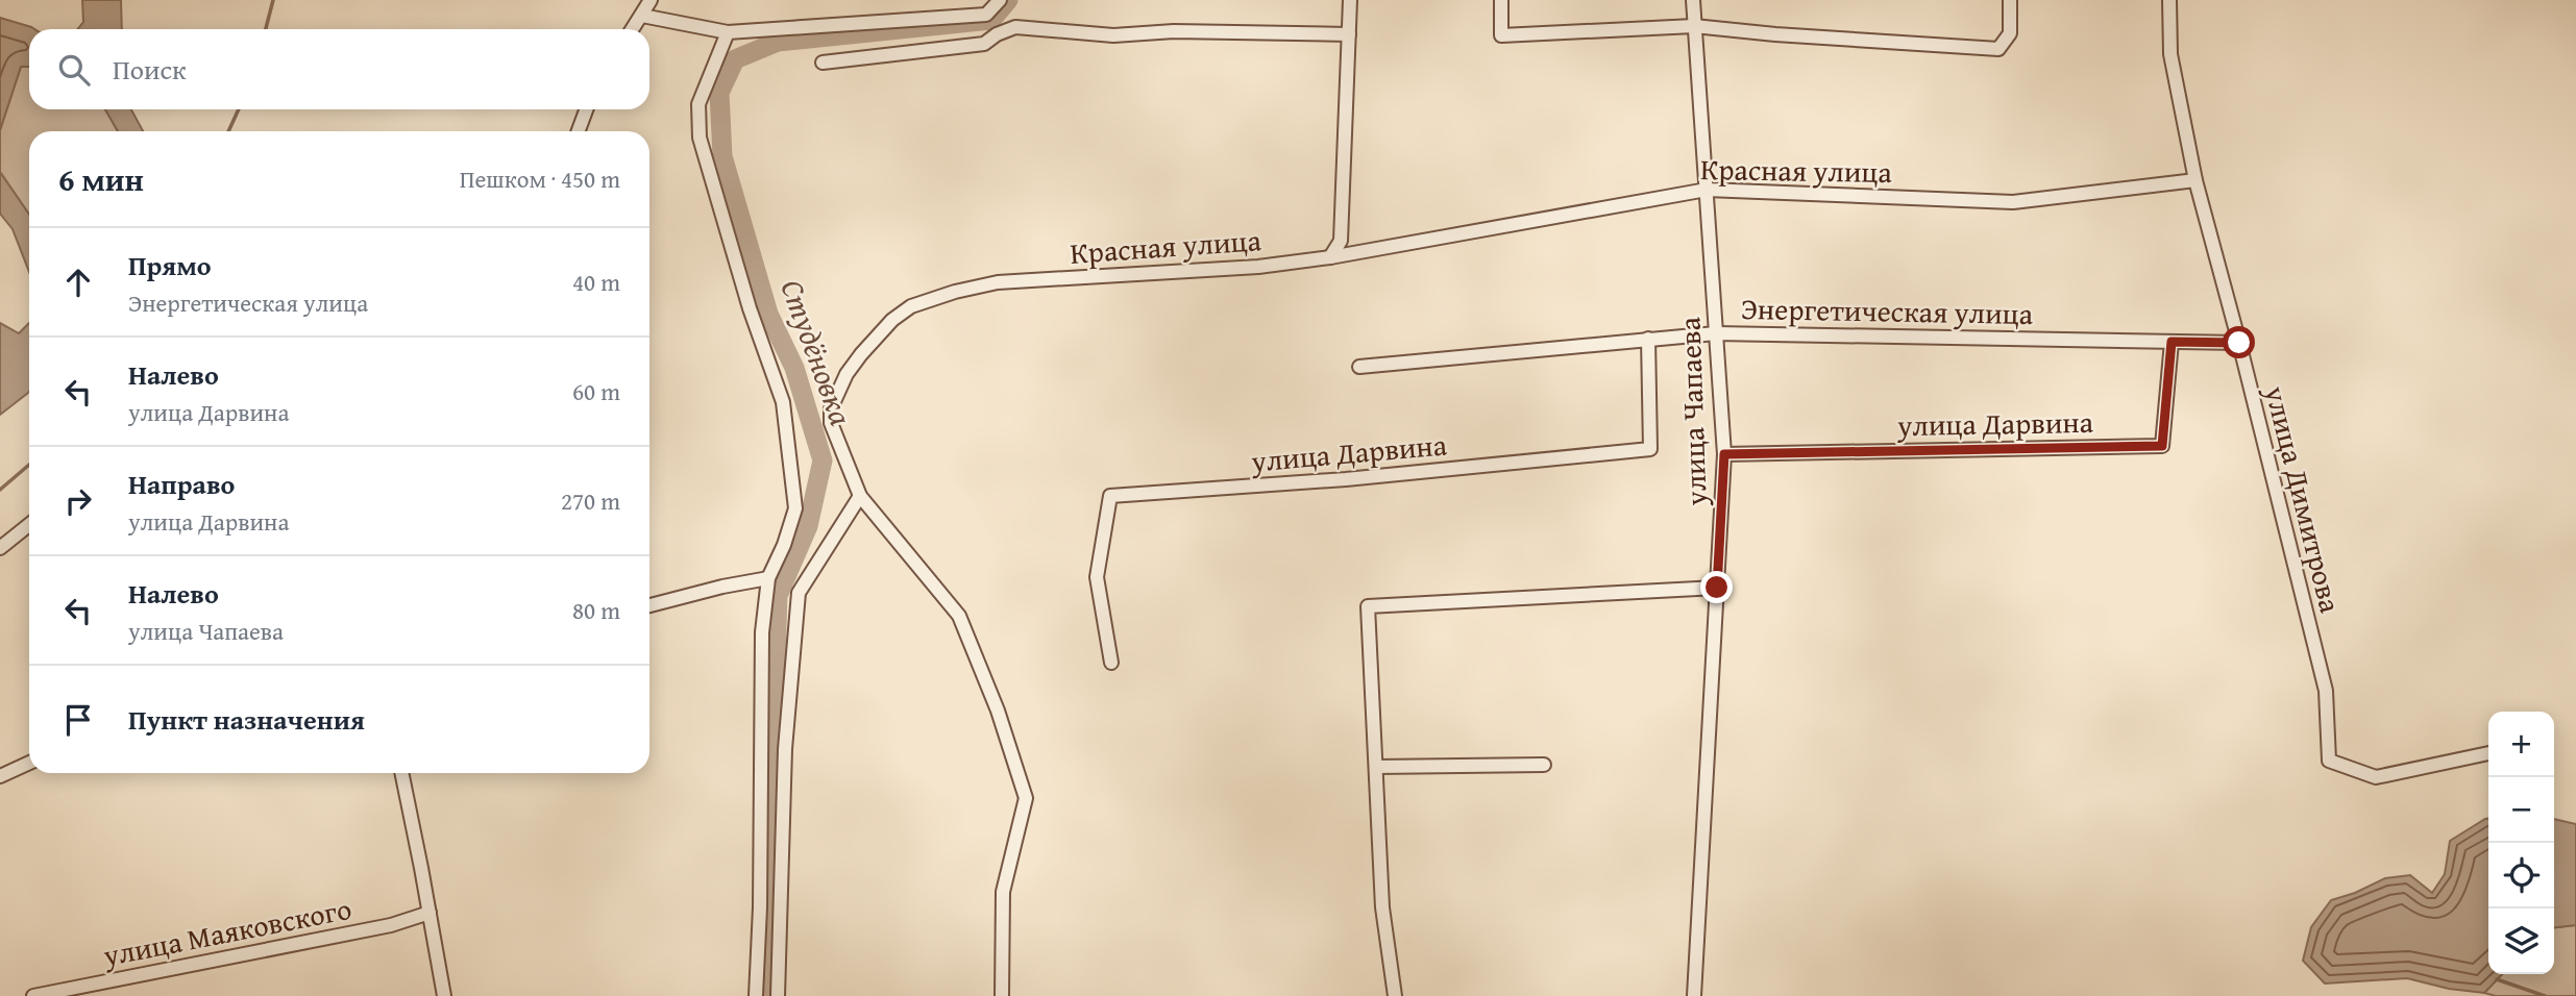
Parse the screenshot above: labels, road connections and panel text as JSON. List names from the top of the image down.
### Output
{
  "streets": {
    "street": [
      "Красная улица",
      "Энергетическая улица",
      "улица Чапаева",
      "улица Дарвина",
      "улица Димитрова",
      "улица Маяковского"
    ]
  },
  "crossings": [
    ["Красная улица", "улица Чапаева"],
    ["Красная улица", "улица Димитрова"],
    ["Энергетическая улица", "улица Чапаева"],
    ["Энергетическая улица", "улица Дарвина"],
    ["Энергетическая улица", "улица Димитрова"],
    ["улица Чапаева", "улица Дарвина"]
  ],
  "water": ["Студёновка"],
  "page": {
    "search": "Поиск",
    "heading": ["6 мин", "Пешком · 450 m"],
    "list": [
      ["Прямо", "Энергетическая улица", "40 m"],
      ["Налево", "улица Дарвина", "60 m"],
      ["Направо", "улица Дарвина", "270 m"],
      ["Налево", "улица Чапаева", "80 m"],
      "Пункт назначения"
    ],
    "map_buttons": ["+", "−"]
  }
}
